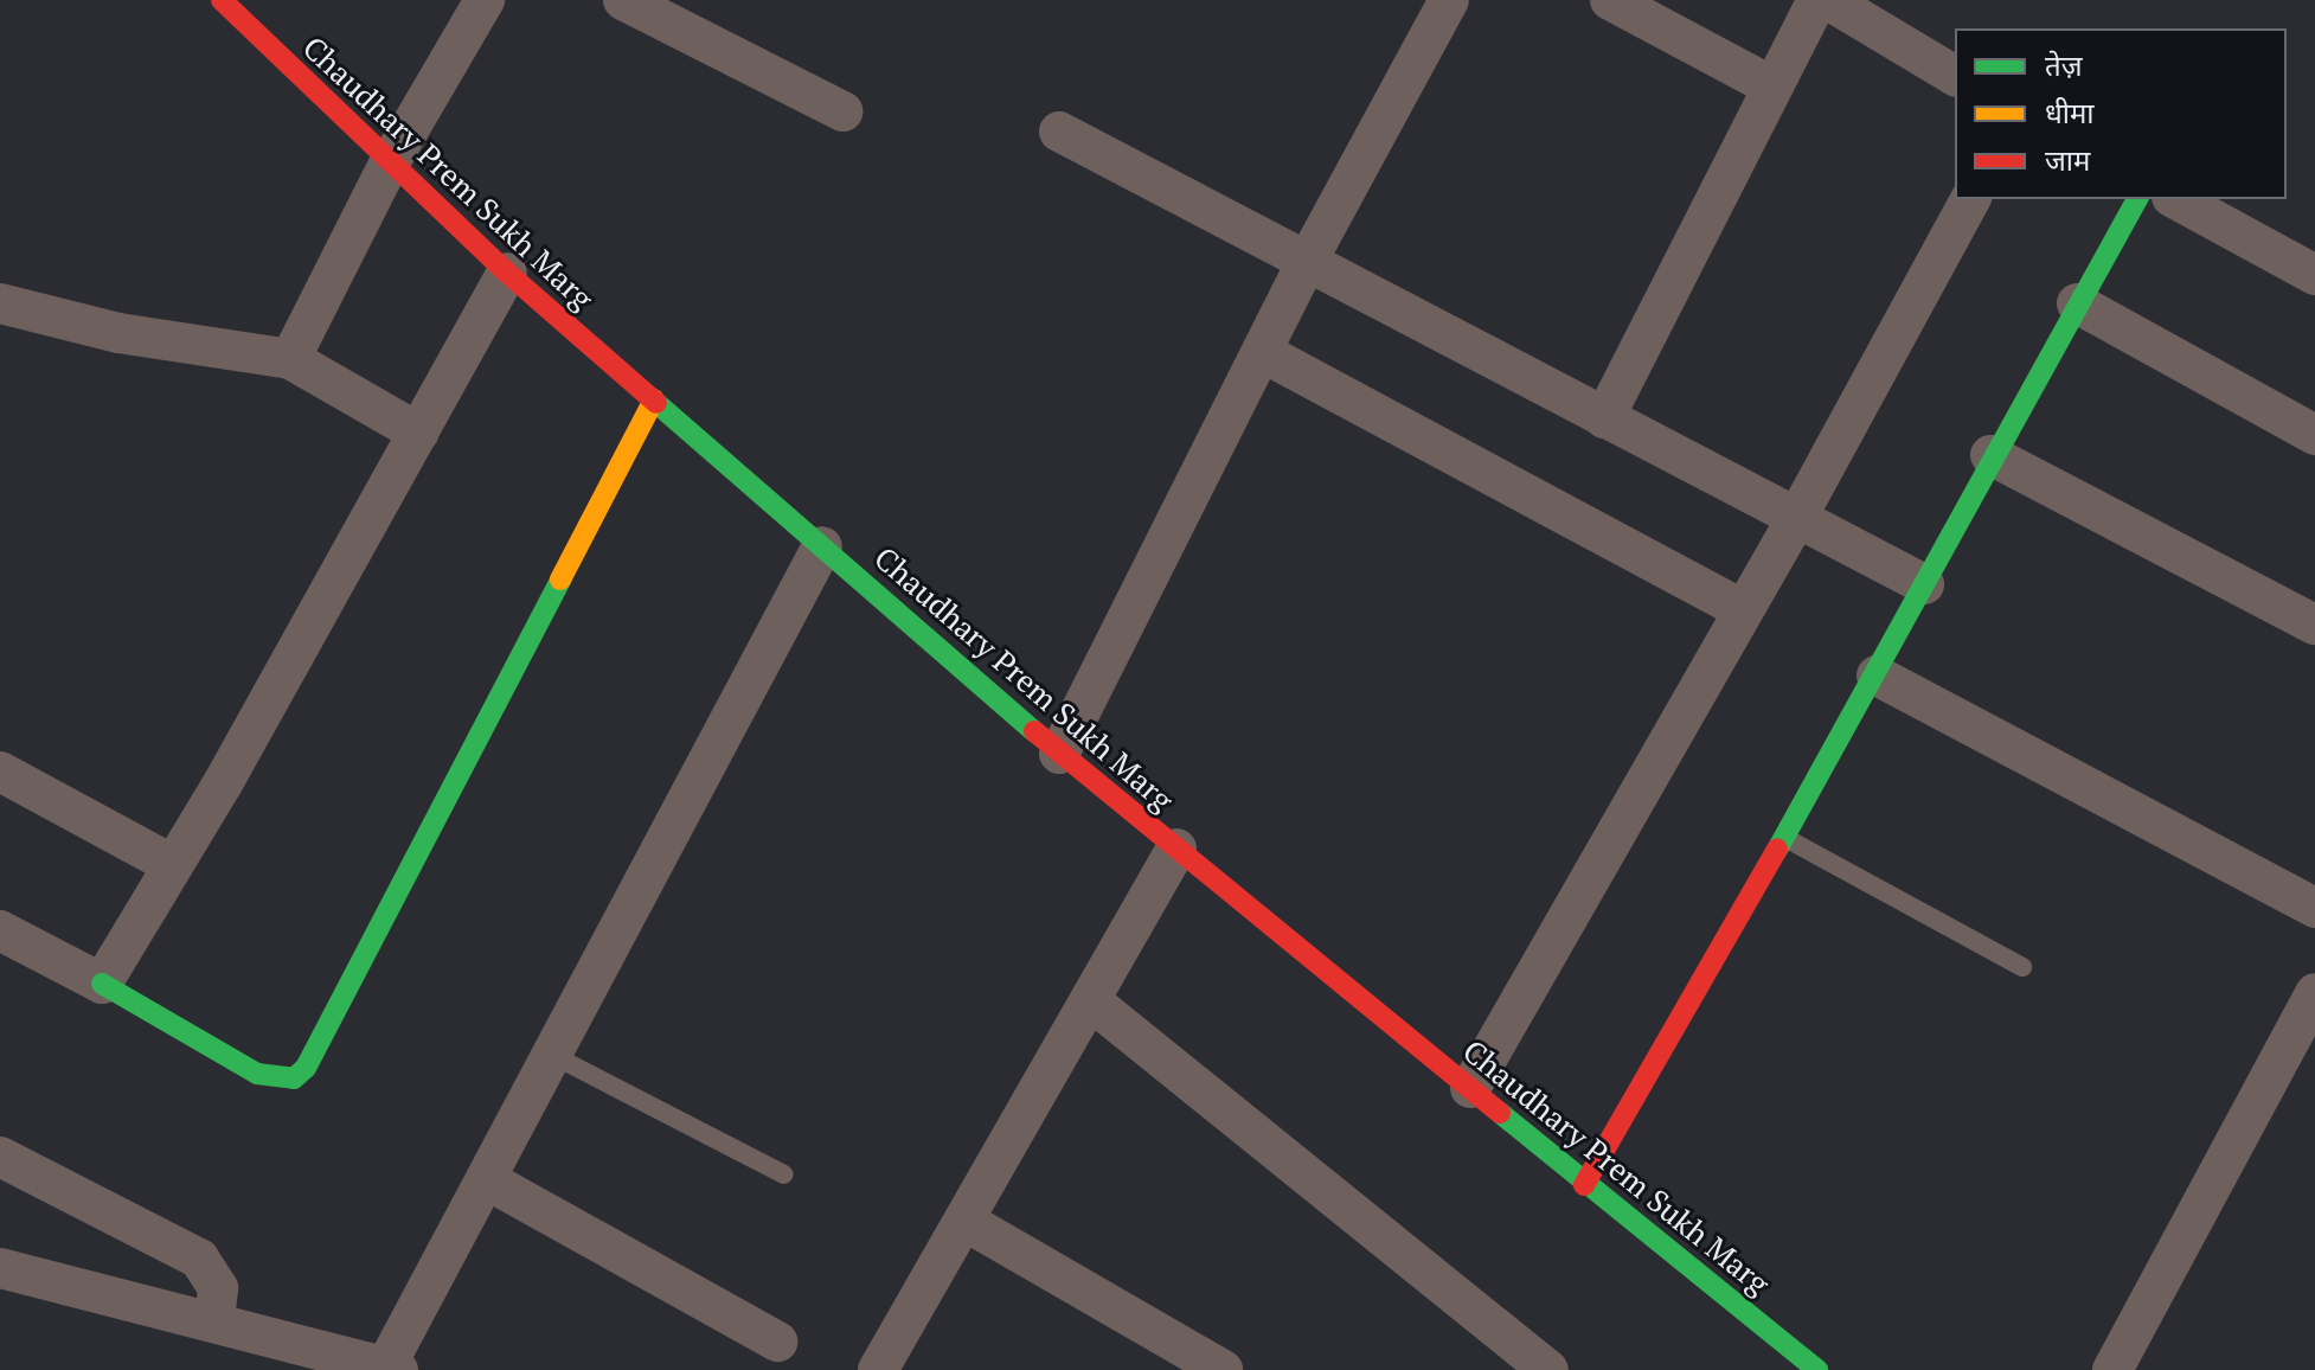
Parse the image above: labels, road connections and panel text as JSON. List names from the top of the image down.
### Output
{
  "streets": {
    "street": ["Chaudhary Prem Sukh Marg"]
  },
  "legend": ["तेज़", "धीमा", "जाम"]
}
